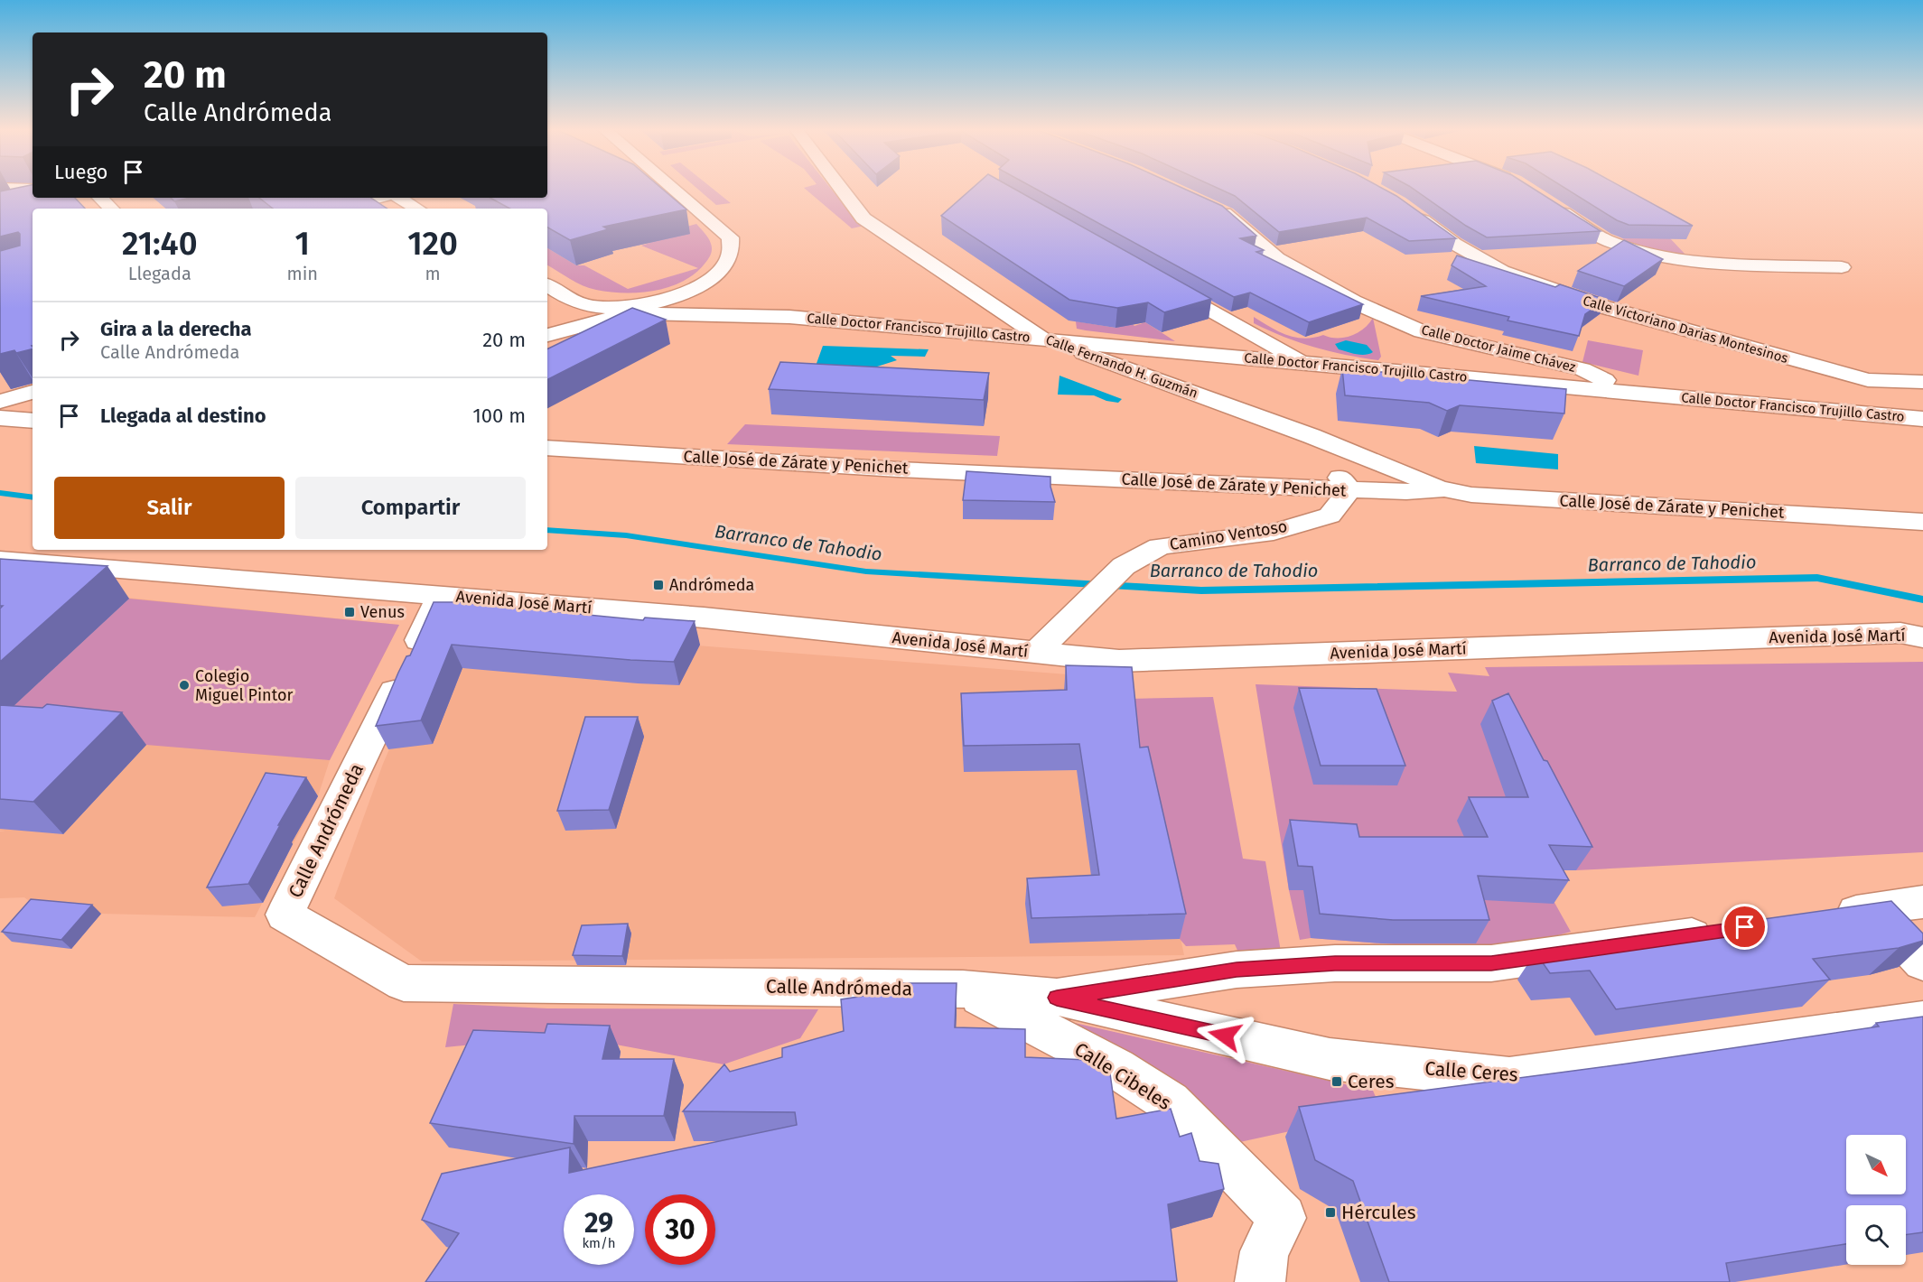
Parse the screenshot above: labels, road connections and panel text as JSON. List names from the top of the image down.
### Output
{
  "streets": {
    "street": [
      "Calle Doctor Francisco Trujillo Castro",
      "Calle Victoriano Darias Montesinos",
      "Calle Doctor Jaime Chávez",
      "Calle Fernando H. Guzmán",
      "Calle José de Zárate y Penichet",
      "Camino Ventoso",
      "Avenida José Martí",
      "Calle Andrómeda",
      "Calle Ceres",
      "Calle Cibeles"
    ]
  },
  "crossings": [
    ["Calle Doctor Francisco Trujillo Castro", "Calle Doctor Jaime Chávez"],
    ["Calle Doctor Francisco Trujillo Castro", "Calle Fernando H. Guzmán"],
    ["Calle Fernando H. Guzmán", "Calle José de Zárate y Penichet"],
    ["Calle José de Zárate y Penichet", "Camino Ventoso"],
    ["Camino Ventoso", "Avenida José Martí"],
    ["Avenida José Martí", "Calle Andrómeda"],
    ["Calle Andrómeda", "Calle Ceres"],
    ["Calle Andrómeda", "Calle Cibeles"]
  ],
  "water": ["Barranco de Tahodio"],
  "places": {
    "transit": [
      "Andrómeda",
      "Venus",
      "Ceres",
      "Hércules"
    ],
    "other": ["Colegio Miguel Pintor"]
  },
  "north": "bottom right",
  "page": {
    "turn": ["20 m", "Calle Andrómeda"],
    "then": "Luego",
    "eta": [
      "21:40",
      "Llegada",
      "1",
      "min",
      "120",
      "m"
    ],
    "list": [
      {
        "name": "Gira a la derecha",
        "note": "Calle Andrómeda",
        "value": "20 m"
      },
      {
        "name": "Llegada al destino",
        "value": "100 m"
      }
    ],
    "buttons": ["Salir", "Compartir"],
    "speed": "29 km/h",
    "limit": "30"
  }
}
